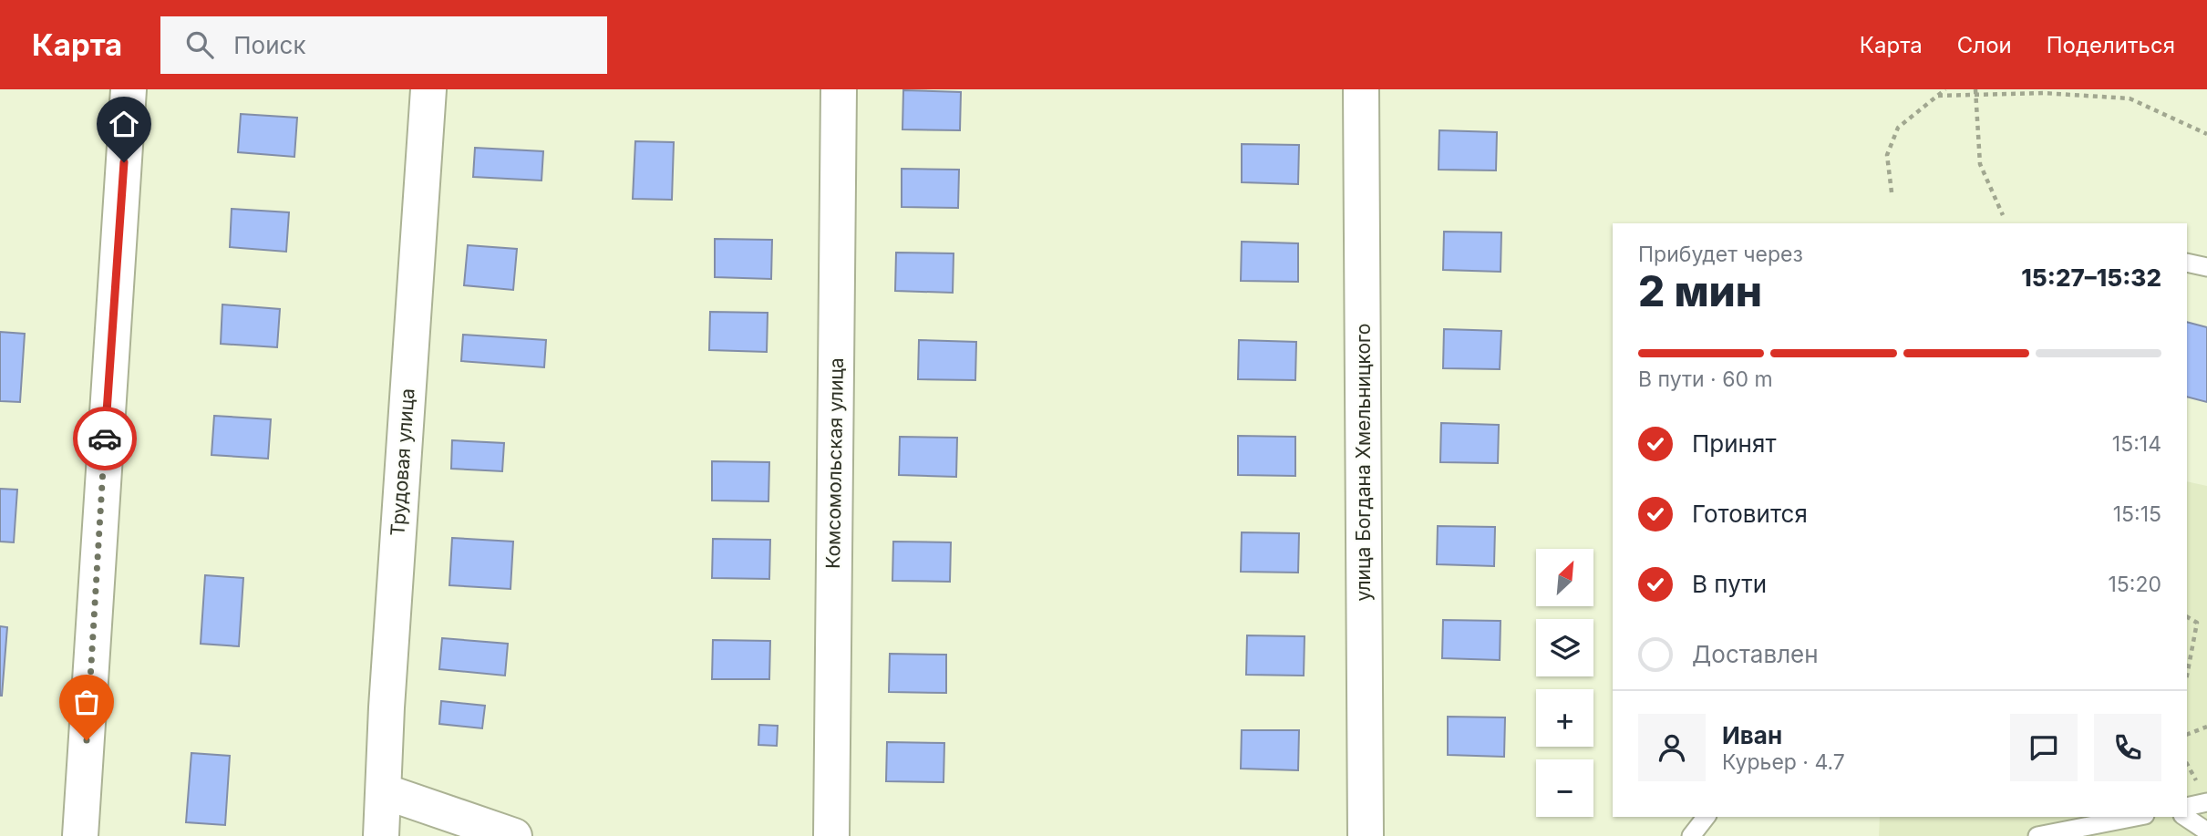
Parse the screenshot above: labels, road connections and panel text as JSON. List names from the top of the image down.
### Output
{
  "streets": {
    "street": ["Трудовая улица", "улица Богдана Хмельницкого", "Комсомольская улица"]
  },
  "north": "top right",
  "page": {
    "header": "Карта",
    "search": "Поиск",
    "nav": ["Карта", "Слои", "Поделиться"],
    "heading": ["2 мин", "Прибудет через", "15:27–15:32"],
    "panel": ["Иван", "Курьер · 4.7"],
    "bar": "В пути · 60 m",
    "list": [
      ["Принят", "15:14"],
      ["Готовится", "15:15"],
      ["В пути", "15:20"],
      "Доставлен"
    ],
    "map_buttons": ["+", "−"]
  }
}
